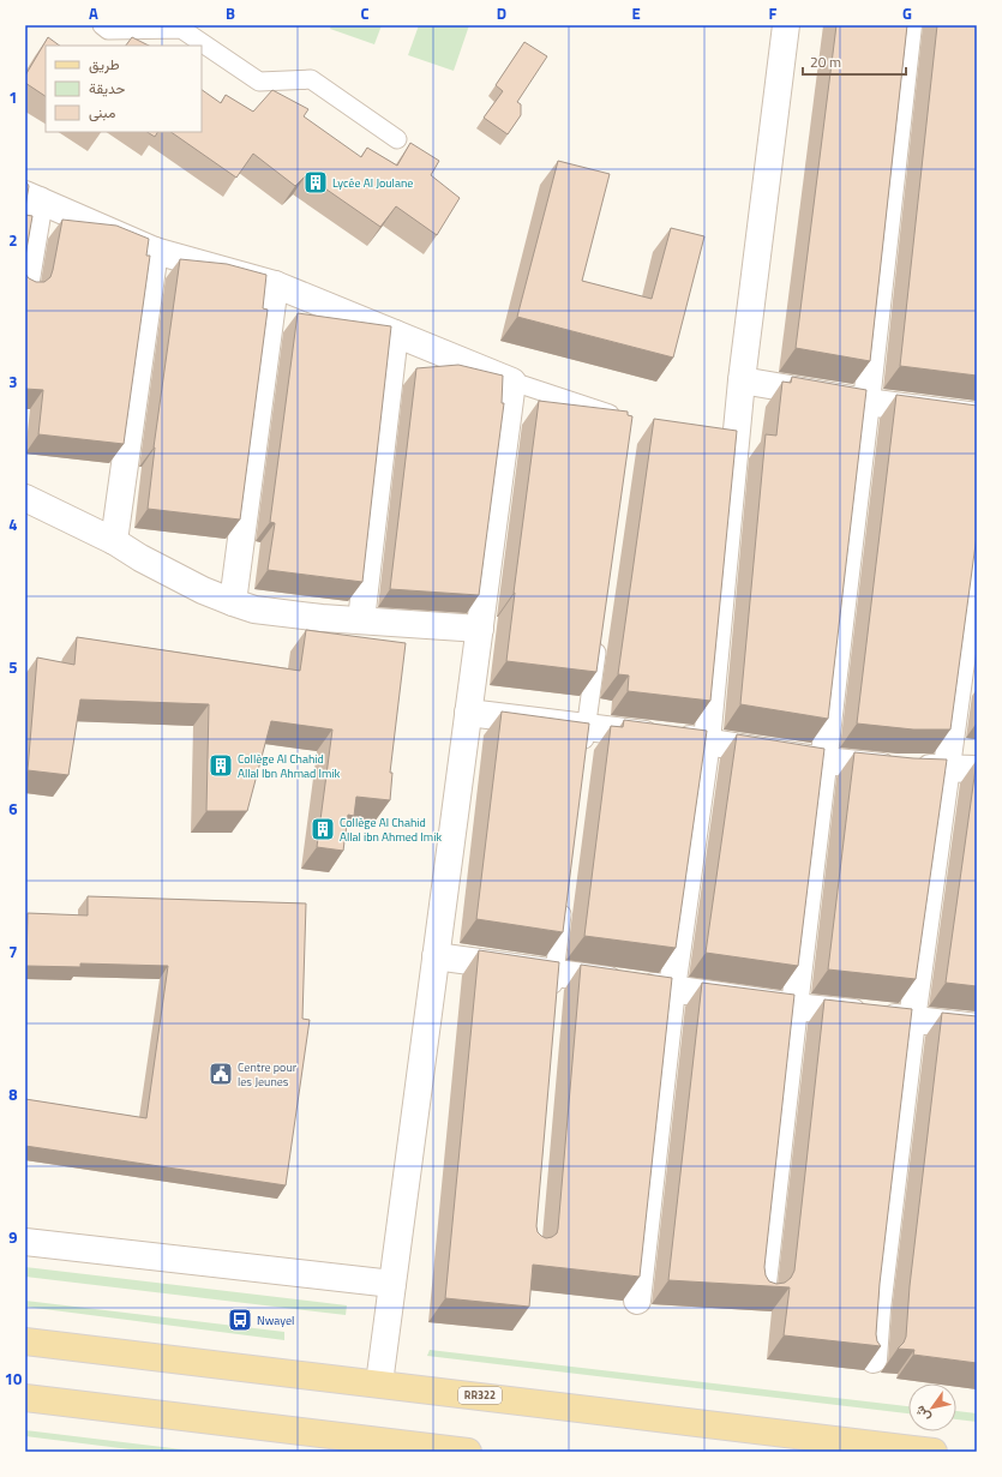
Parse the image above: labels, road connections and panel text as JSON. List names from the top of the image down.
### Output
{
  "streets": {
    "main road": ["RR322"]
  },
  "places": {
    "building": ["Lycée Al Joulane", "Collège Al Chahid Allal Ibn Ahmad Imik", "Collège Al Chahid Allal ibn Ahmed Imik"],
    "public building": ["Centre pour les Jeunes"],
    "bus stop": ["Nwayel"]
  },
  "legend": ["طريق", "حديقة", "مبنى"],
  "scale_bar": "20 m",
  "north": "bottom left",
  "grid": {
    "columns": [
      "A",
      "B",
      "C",
      "D",
      "E",
      "F",
      "G"
    ],
    "rows": [
      "1",
      "2",
      "3",
      "4",
      "5",
      "6",
      "7",
      "8",
      "9",
      "10"
    ]
  }
}
